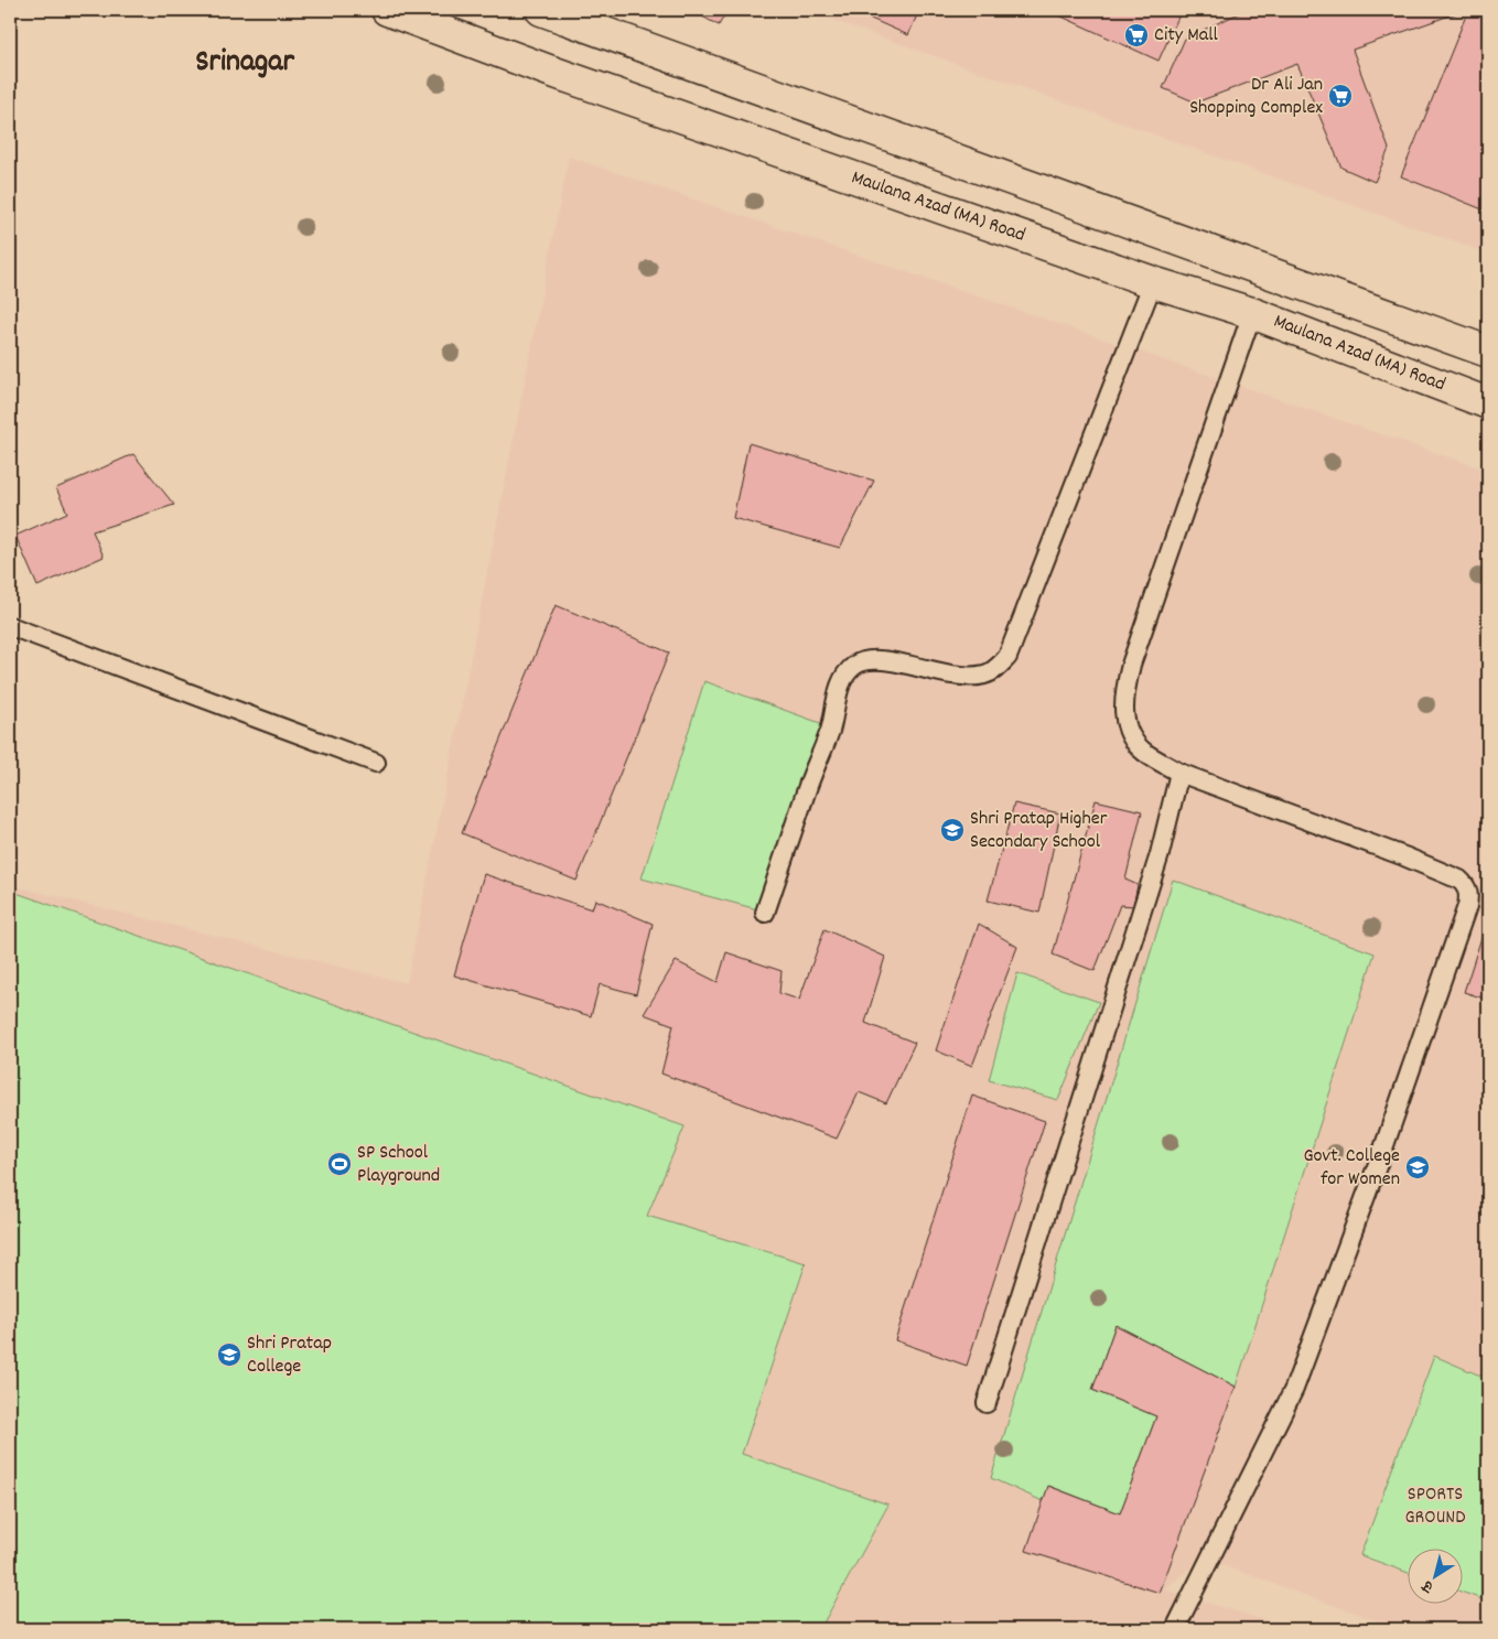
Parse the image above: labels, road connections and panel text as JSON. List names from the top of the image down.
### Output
{
  "streets": {
    "main road": ["Maulana Azad (MA) Road"]
  },
  "districts": ["Srinagar"],
  "parks": ["SPORTS GROUND"],
  "places": {
    "supermarket": ["City Mall", "Dr Ali Jan Shopping Complex"],
    "school or university": ["Shri Pratap Higher Secondary School", "Govt. College for Women", "Shri Pratap College"],
    "sports": ["SP School Playground"]
  },
  "north": "bottom left"
}
